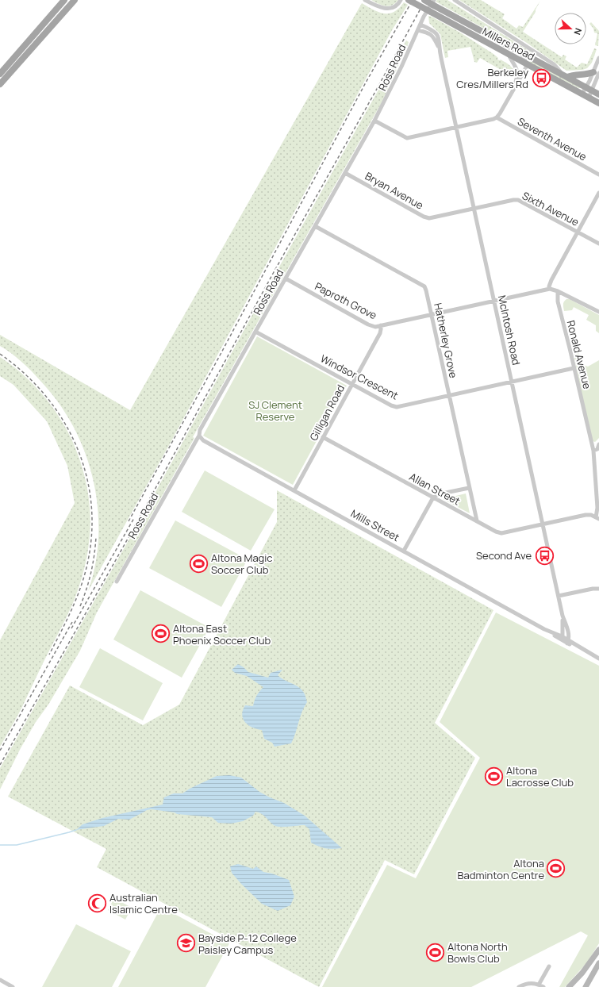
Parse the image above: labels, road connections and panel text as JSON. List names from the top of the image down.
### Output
{
  "streets": {
    "main road": ["Millers Road"],
    "street": [
      "Ross Road",
      "Seventh Avenue",
      "Bryan Avenue",
      "Sixth Avenue",
      "Paproth Grove",
      "McIntosh Road",
      "Hatherley Grove",
      "Ronald Avenue",
      "Windsor Crescent",
      "Gilligan Road",
      "Allan Street",
      "Mills Street"
    ]
  },
  "crossings": [
    ["Millers Road", "Ross Road"],
    ["Ross Road", "Bryan Avenue"],
    ["Ross Road", "Paproth Grove"],
    ["Ross Road", "McIntosh Road"],
    ["Ross Road", "Hatherley Grove"],
    ["Ross Road", "Windsor Crescent"],
    ["Ross Road", "Mills Street"],
    ["Bryan Avenue", "Sixth Avenue"],
    ["Bryan Avenue", "McIntosh Road"],
    ["Sixth Avenue", "McIntosh Road"],
    ["Paproth Grove", "McIntosh Road"],
    ["Paproth Grove", "Hatherley Grove"],
    ["Paproth Grove", "Gilligan Road"],
    ["McIntosh Road", "Windsor Crescent"],
    ["McIntosh Road", "Allan Street"],
    ["McIntosh Road", "Mills Street"],
    ["Hatherley Grove", "Windsor Crescent"],
    ["Hatherley Grove", "Allan Street"],
    ["Ronald Avenue", "Windsor Crescent"],
    ["Ronald Avenue", "Allan Street"],
    ["Windsor Crescent", "Gilligan Road"],
    ["Gilligan Road", "Allan Street"],
    ["Gilligan Road", "Mills Street"]
  ],
  "parks": ["SJ Clement Reserve"],
  "places": {
    "bus stop": ["Berkeley Cres/Millers Rd", "Second Ave"],
    "sports": [
      "Altona Magic Soccer Club",
      "Altona East Phoenix Soccer Club",
      "Altona Lacrosse Club",
      "Altona Badminton Centre",
      "Altona North Bowls Club"
    ],
    "mosque": ["Australian Islamic Centre"],
    "school or university": ["Bayside P-12 College Paisley Campus"]
  },
  "north": "right"
}
